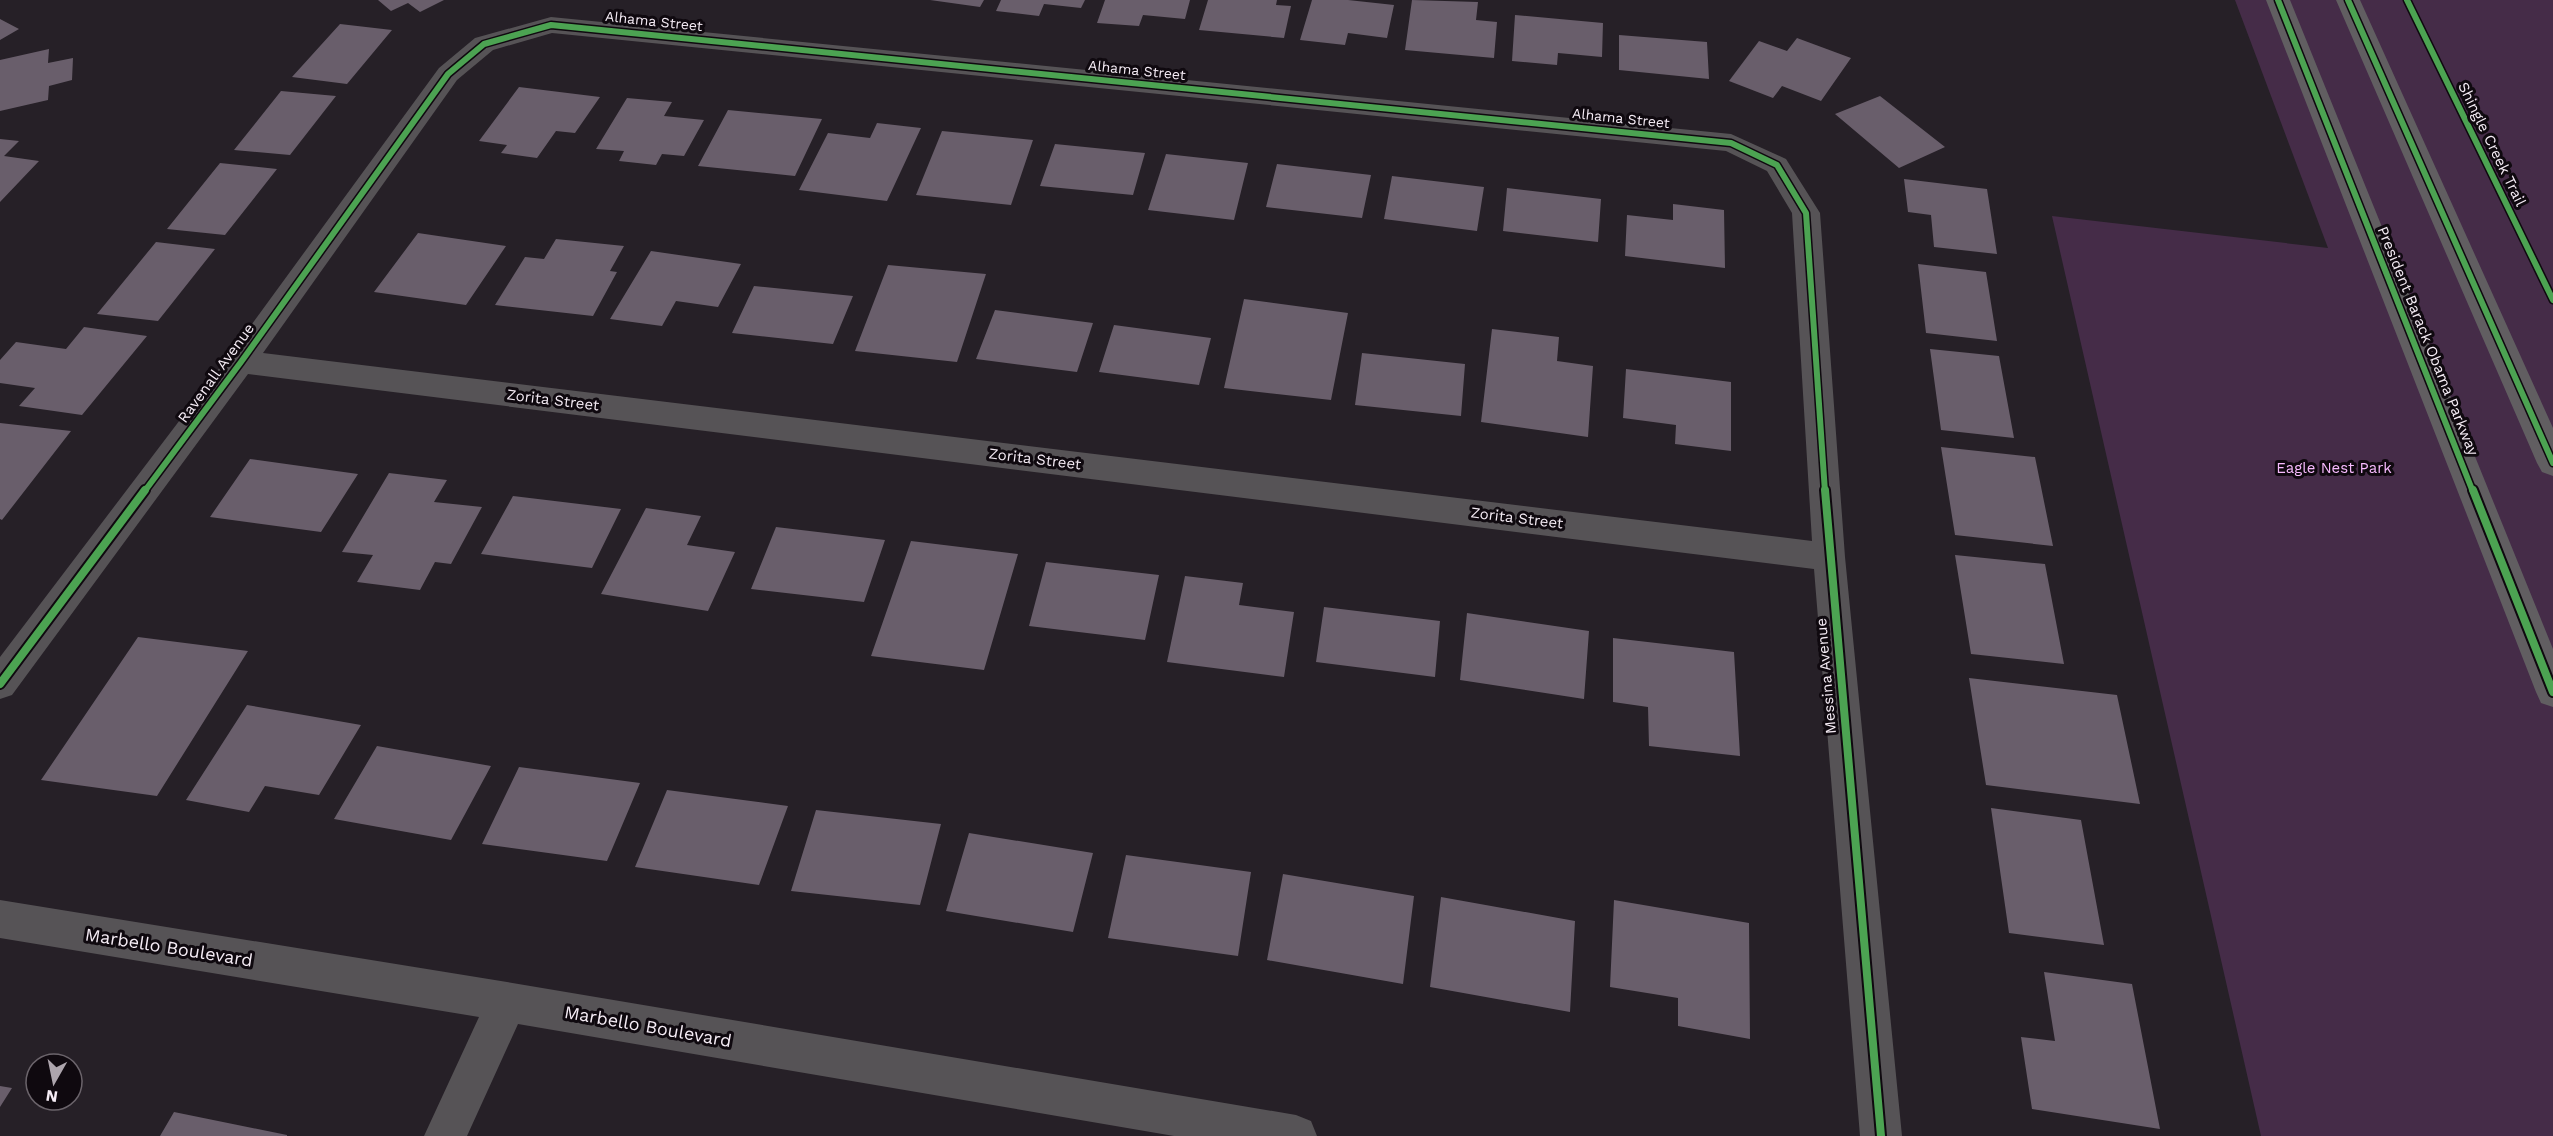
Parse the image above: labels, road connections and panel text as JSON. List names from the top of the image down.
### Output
{
  "streets": {
    "street": [
      "Alhama Street",
      "President Barack Obama Parkway",
      "Ravenall Avenue",
      "Zorita Street",
      "Messina Avenue",
      "Marbello Boulevard"
    ],
    "cycle path": ["Shingle Creek Trail"]
  },
  "crossings": [
    ["Alhama Street", "Ravenall Avenue"],
    ["Alhama Street", "Messina Avenue"],
    ["Ravenall Avenue", "Zorita Street"],
    ["Zorita Street", "Messina Avenue"]
  ],
  "parks": ["Eagle Nest Park"],
  "north": "bottom"
}
